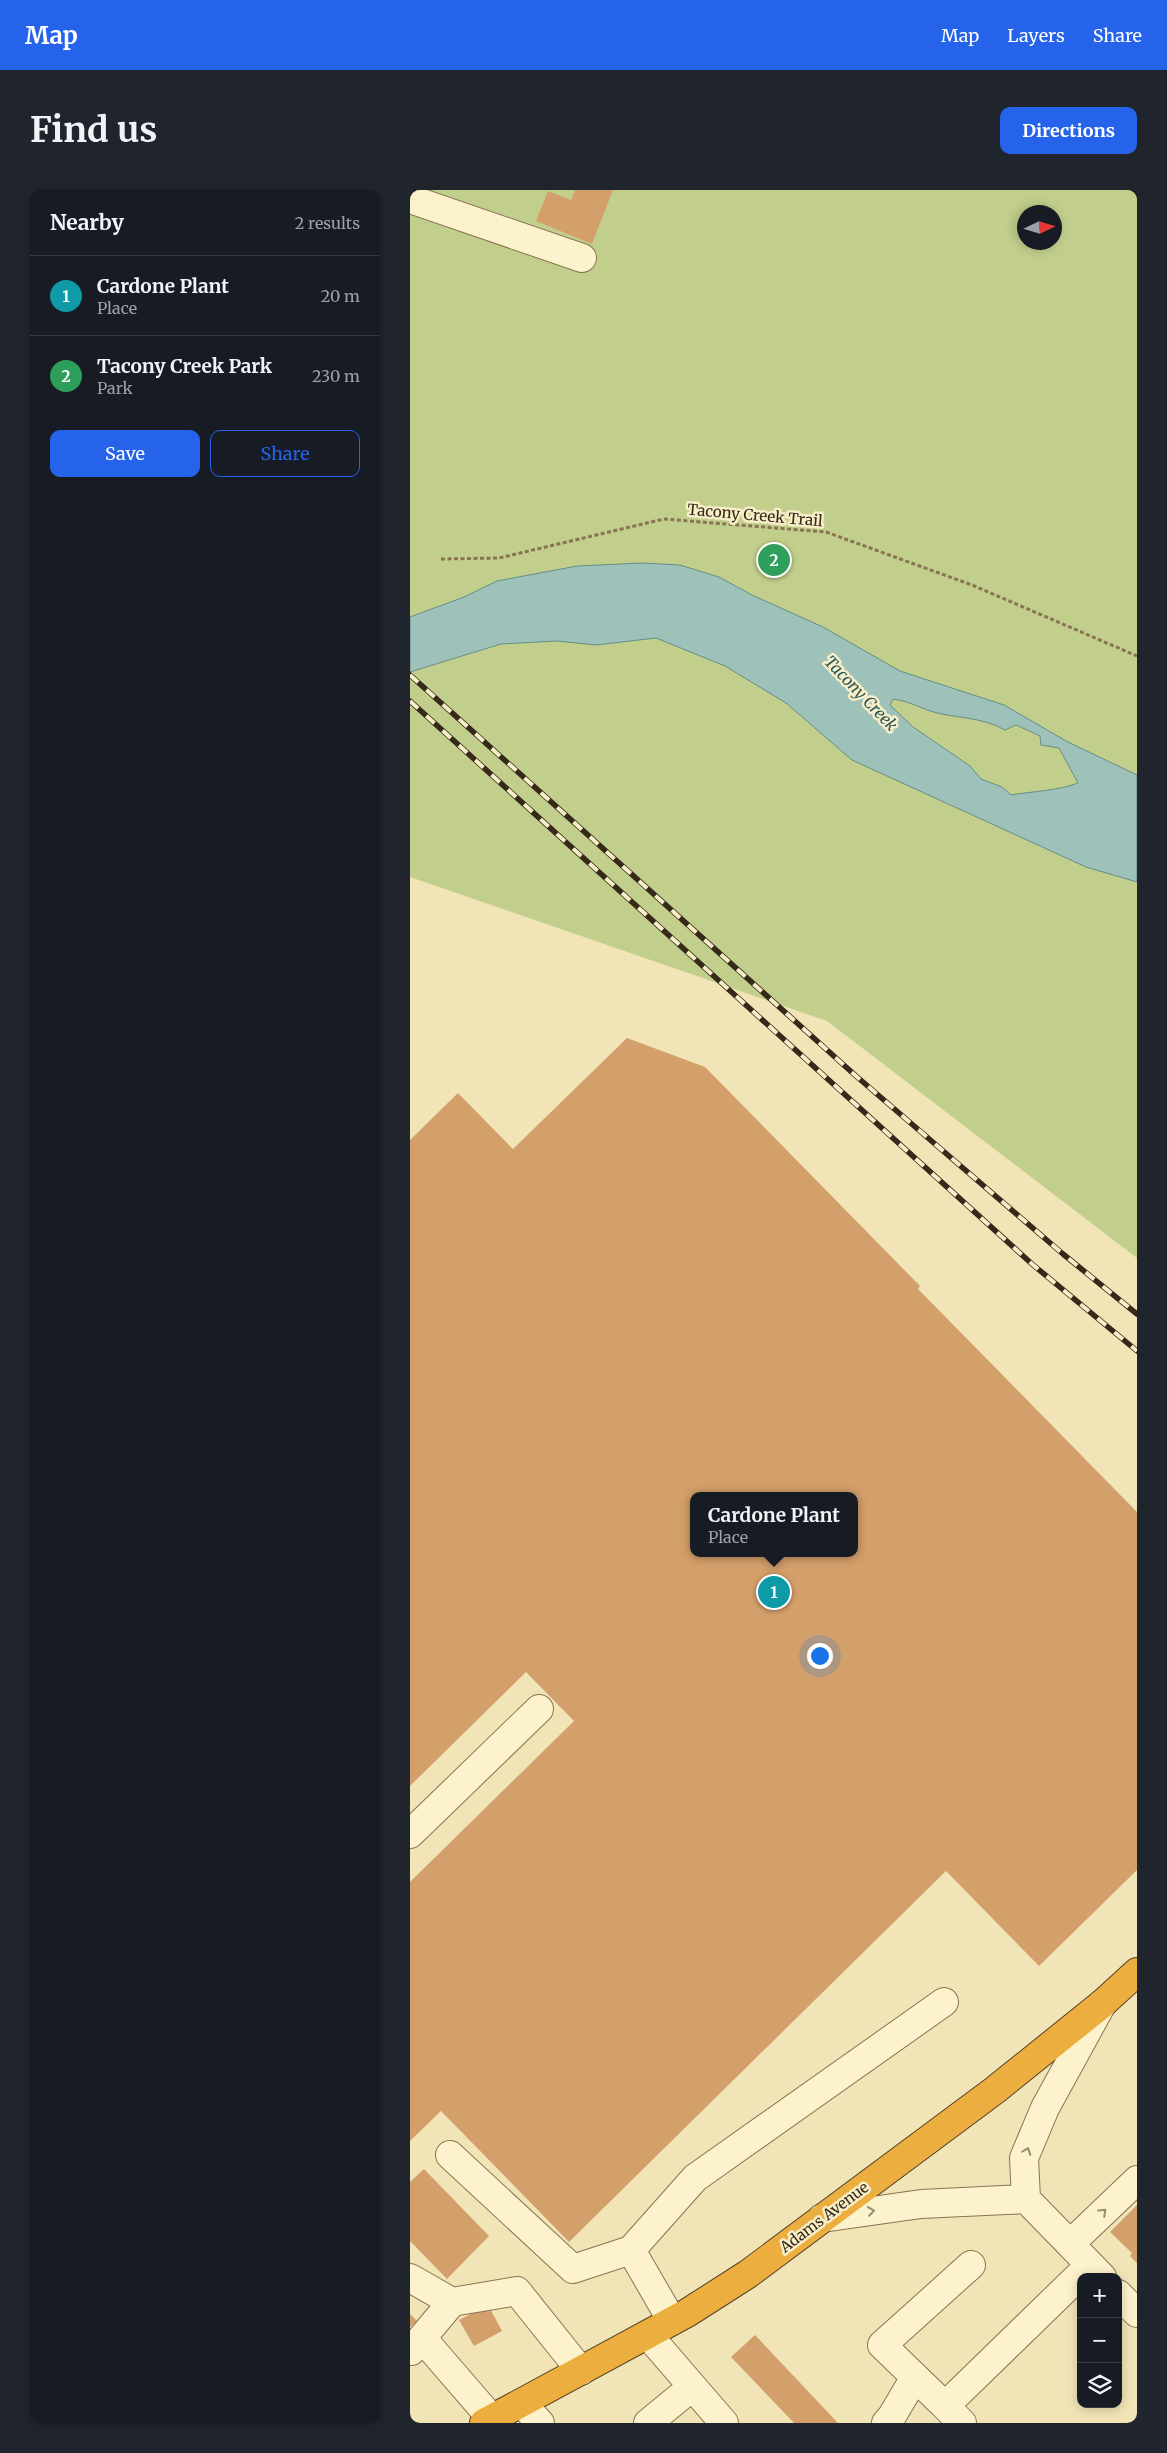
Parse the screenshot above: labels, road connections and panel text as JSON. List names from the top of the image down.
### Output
{
  "streets": {
    "highway": ["Adams Avenue"],
    "path": ["Tacony Creek Trail"]
  },
  "water": ["Tacony Creek"],
  "north": "right",
  "page": {
    "header": "Map",
    "nav": ["Map", "Layers", "Share"],
    "buttons": [
      "Directions",
      ["Save", "Share"]
    ],
    "title": "Find us",
    "heading": ["Nearby", "2 results"],
    "list": [
      {
        "mark": "1",
        "name": "Cardone Plant",
        "note": "Place",
        "value": "20 m"
      },
      {
        "mark": "2",
        "name": "Tacony Creek Park",
        "note": "Park",
        "value": "230 m"
      }
    ],
    "pins": ["2", "1"],
    "popup": ["Cardone Plant", "Place"],
    "map_buttons": ["+", "−"]
  }
}
